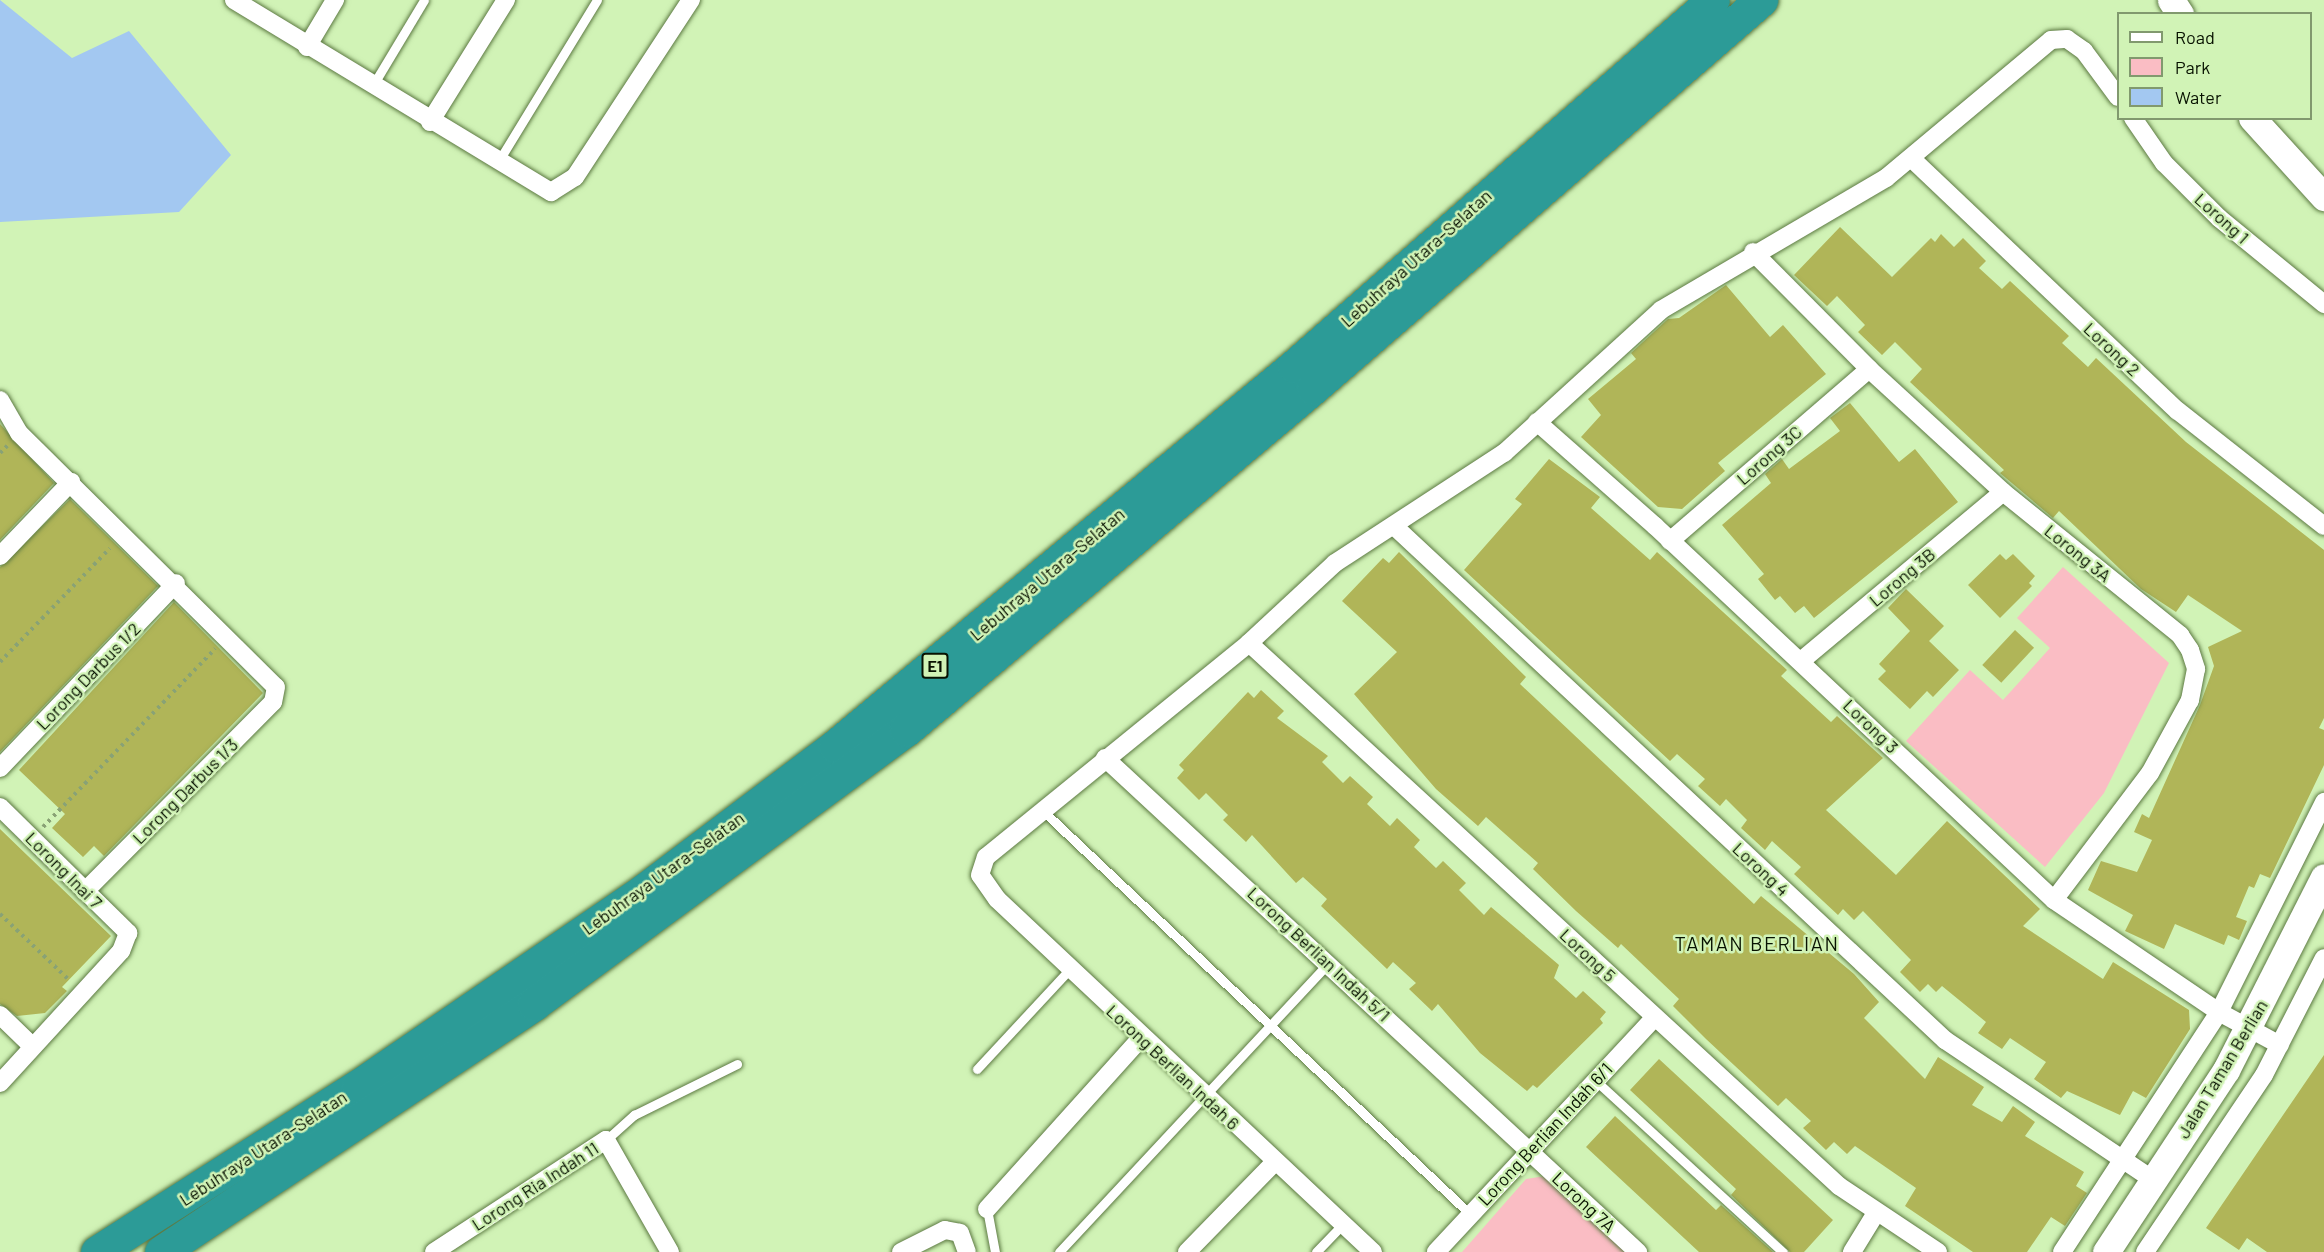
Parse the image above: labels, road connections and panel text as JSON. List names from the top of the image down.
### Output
{
  "streets": {
    "highway": ["Lebuhraya Utara–Selatan", "E1"],
    "street": [
      "Lorong 1",
      "Lorong 2",
      "Lorong 3C",
      "Lorong 3A",
      "Lorong 3B",
      "Lorong Darbus 1/2",
      "Lorong 3",
      "Lorong Darbus 1/3",
      "Lorong 4",
      "Lorong Inai 7",
      "Lorong Berlian Indah 5/1",
      "Lorong 5",
      "Lorong Berlian Indah 6",
      "Jalan Taman Berlian",
      "Lorong Berlian Indah 6/1",
      "Lorong Ria Indah 11",
      "Lorong 7A"
    ]
  },
  "crossings": [
    ["Lorong 3C", "Lorong 3A"],
    ["Lorong 3C", "Lorong 3"],
    ["Lorong 3A", "Lorong 3B"],
    ["Lorong 3A", "Lorong 3"],
    ["Lorong 3B", "Lorong 3"],
    ["Lorong 3", "Jalan Taman Berlian"],
    ["Lorong Darbus 1/3", "Lorong Inai 7"],
    ["Lorong 4", "Jalan Taman Berlian"],
    ["Lorong Berlian Indah 5/1", "Lorong Berlian Indah 6/1"],
    ["Lorong Berlian Indah 5/1", "Lorong 7A"],
    ["Lorong 5", "Lorong Berlian Indah 6/1"],
    ["Lorong Berlian Indah 6/1", "Lorong 7A"]
  ],
  "districts": ["TAMAN BERLIAN"],
  "legend": ["Road", "Park", "Water"]
}
